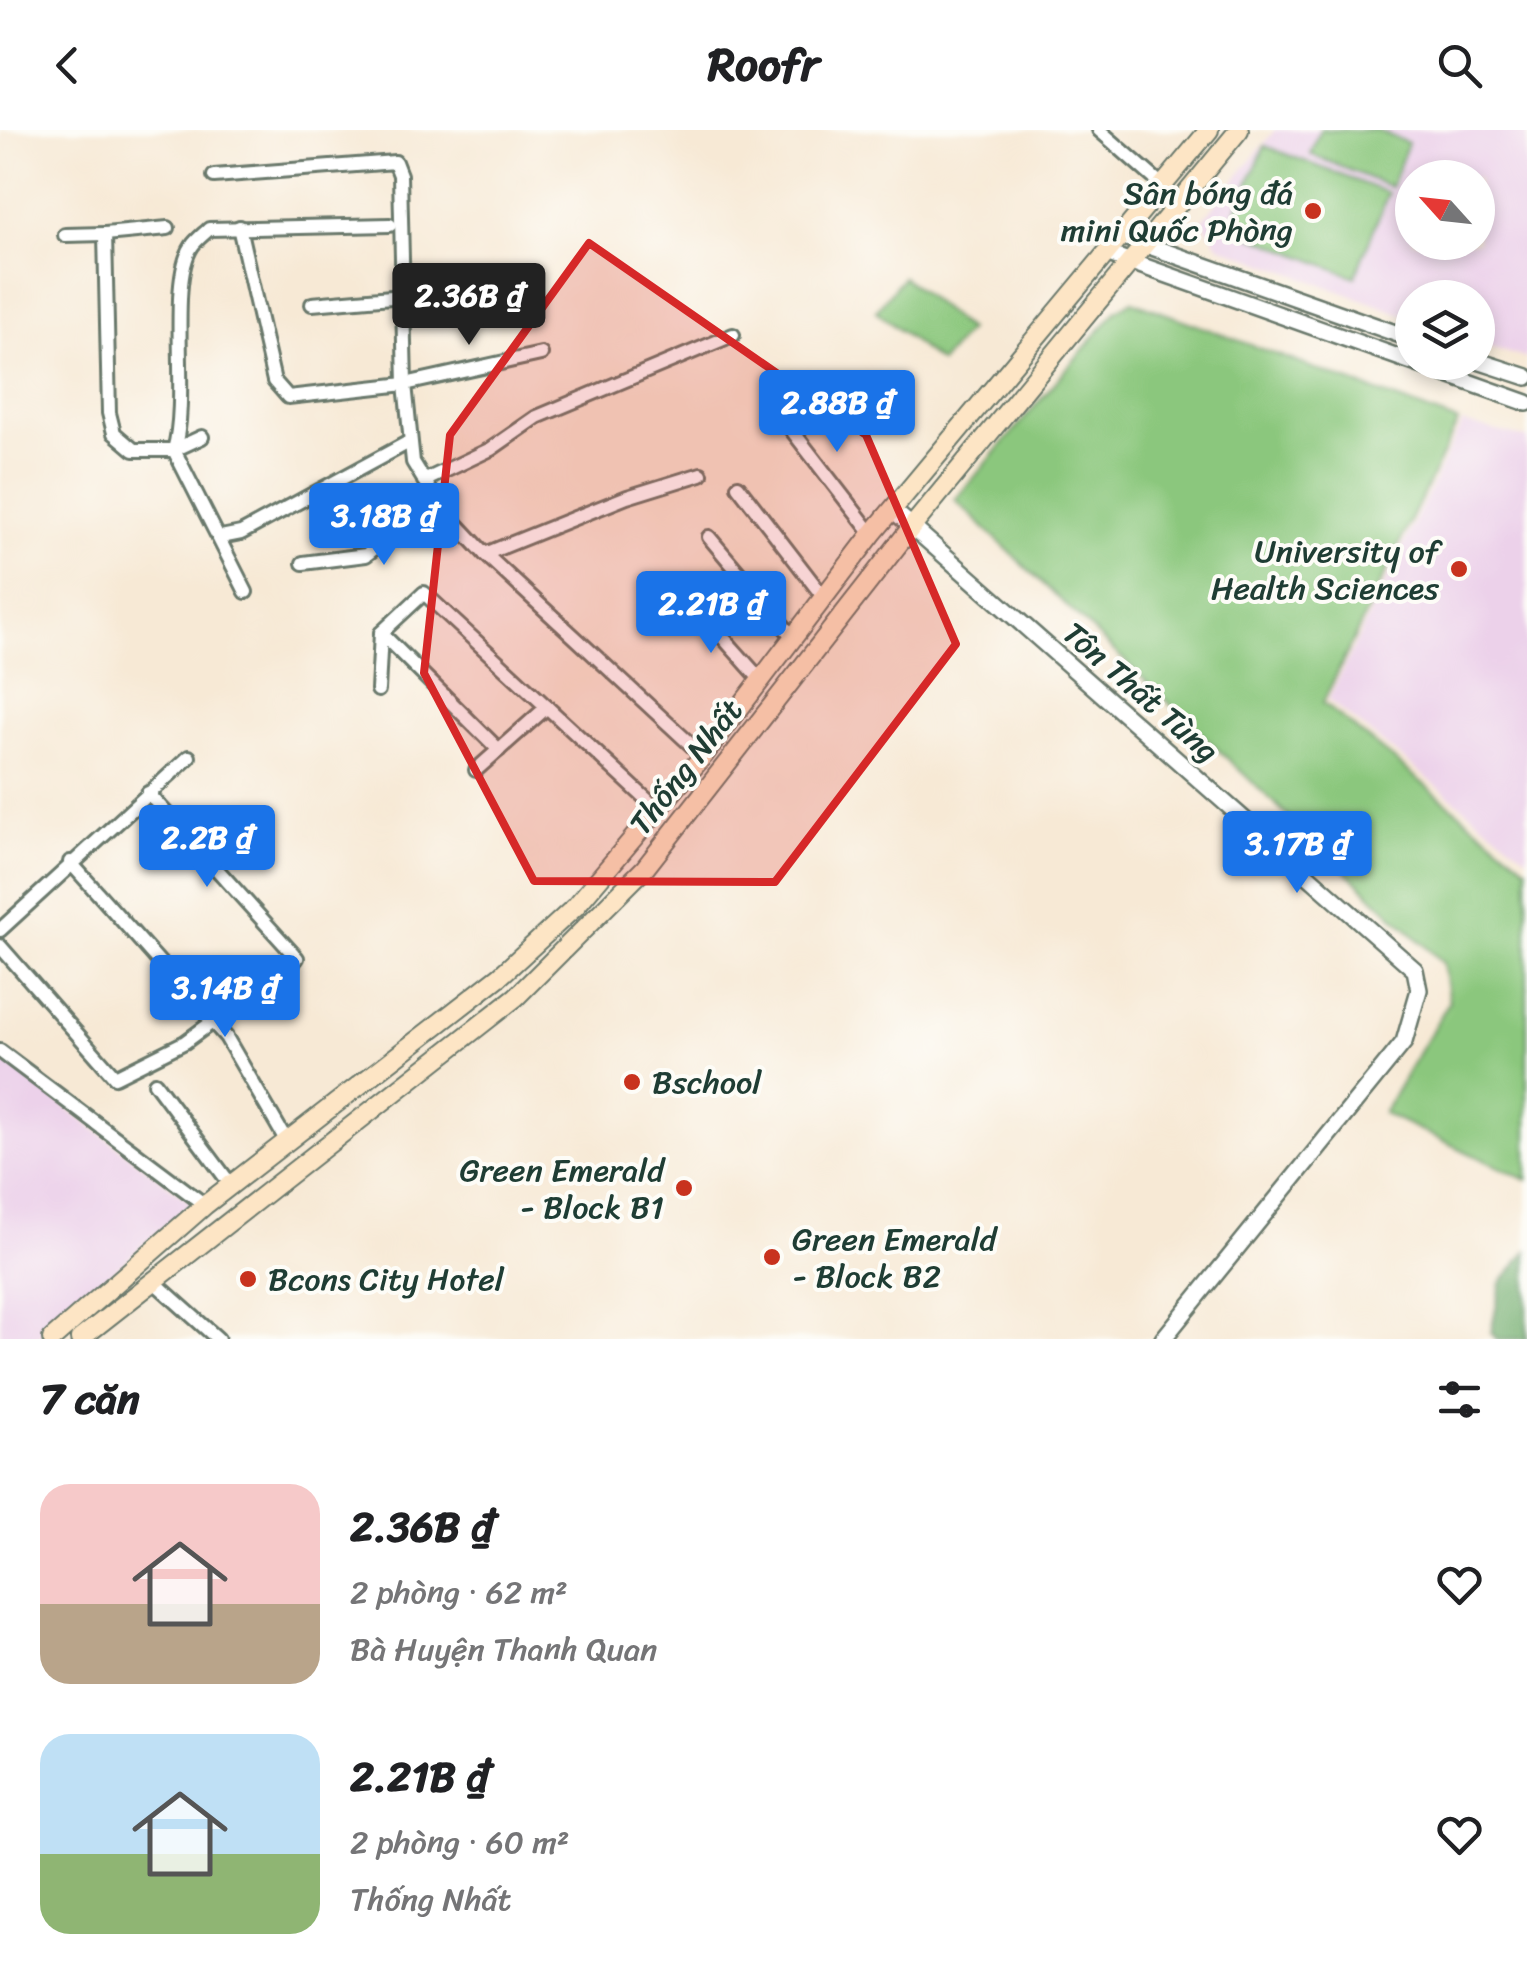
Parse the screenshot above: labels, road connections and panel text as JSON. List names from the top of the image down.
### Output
{
  "streets": {
    "main road": ["Thống Nhất"],
    "street": ["Tôn Thất Tùng"]
  },
  "crossings": [
    ["Tôn Thất Tùng", "Thống Nhất"]
  ],
  "places": [
    "Sân bóng đá mini Quốc Phòng",
    "University of Health Sciences",
    "Bschool",
    "Green Emerald - Block B1",
    "Green Emerald - Block B2",
    "Bcons City Hotel"
  ],
  "north": "top left",
  "page": {
    "header": "Roofr",
    "price": [
      "2.36B ₫",
      "2.88B ₫",
      "3.18B ₫",
      "2.21B ₫",
      "2.2B ₫",
      "3.17B ₫",
      "3.14B ₫"
    ],
    "heading": "7 căn",
    "list": [
      {
        "name": "2.36B ₫",
        "note": "2 phòng · 62 m² · Bà Huyện Thanh Quan"
      },
      {
        "name": "2.21B ₫",
        "note": "2 phòng · 60 m² · Thống Nhất"
      }
    ]
  }
}
